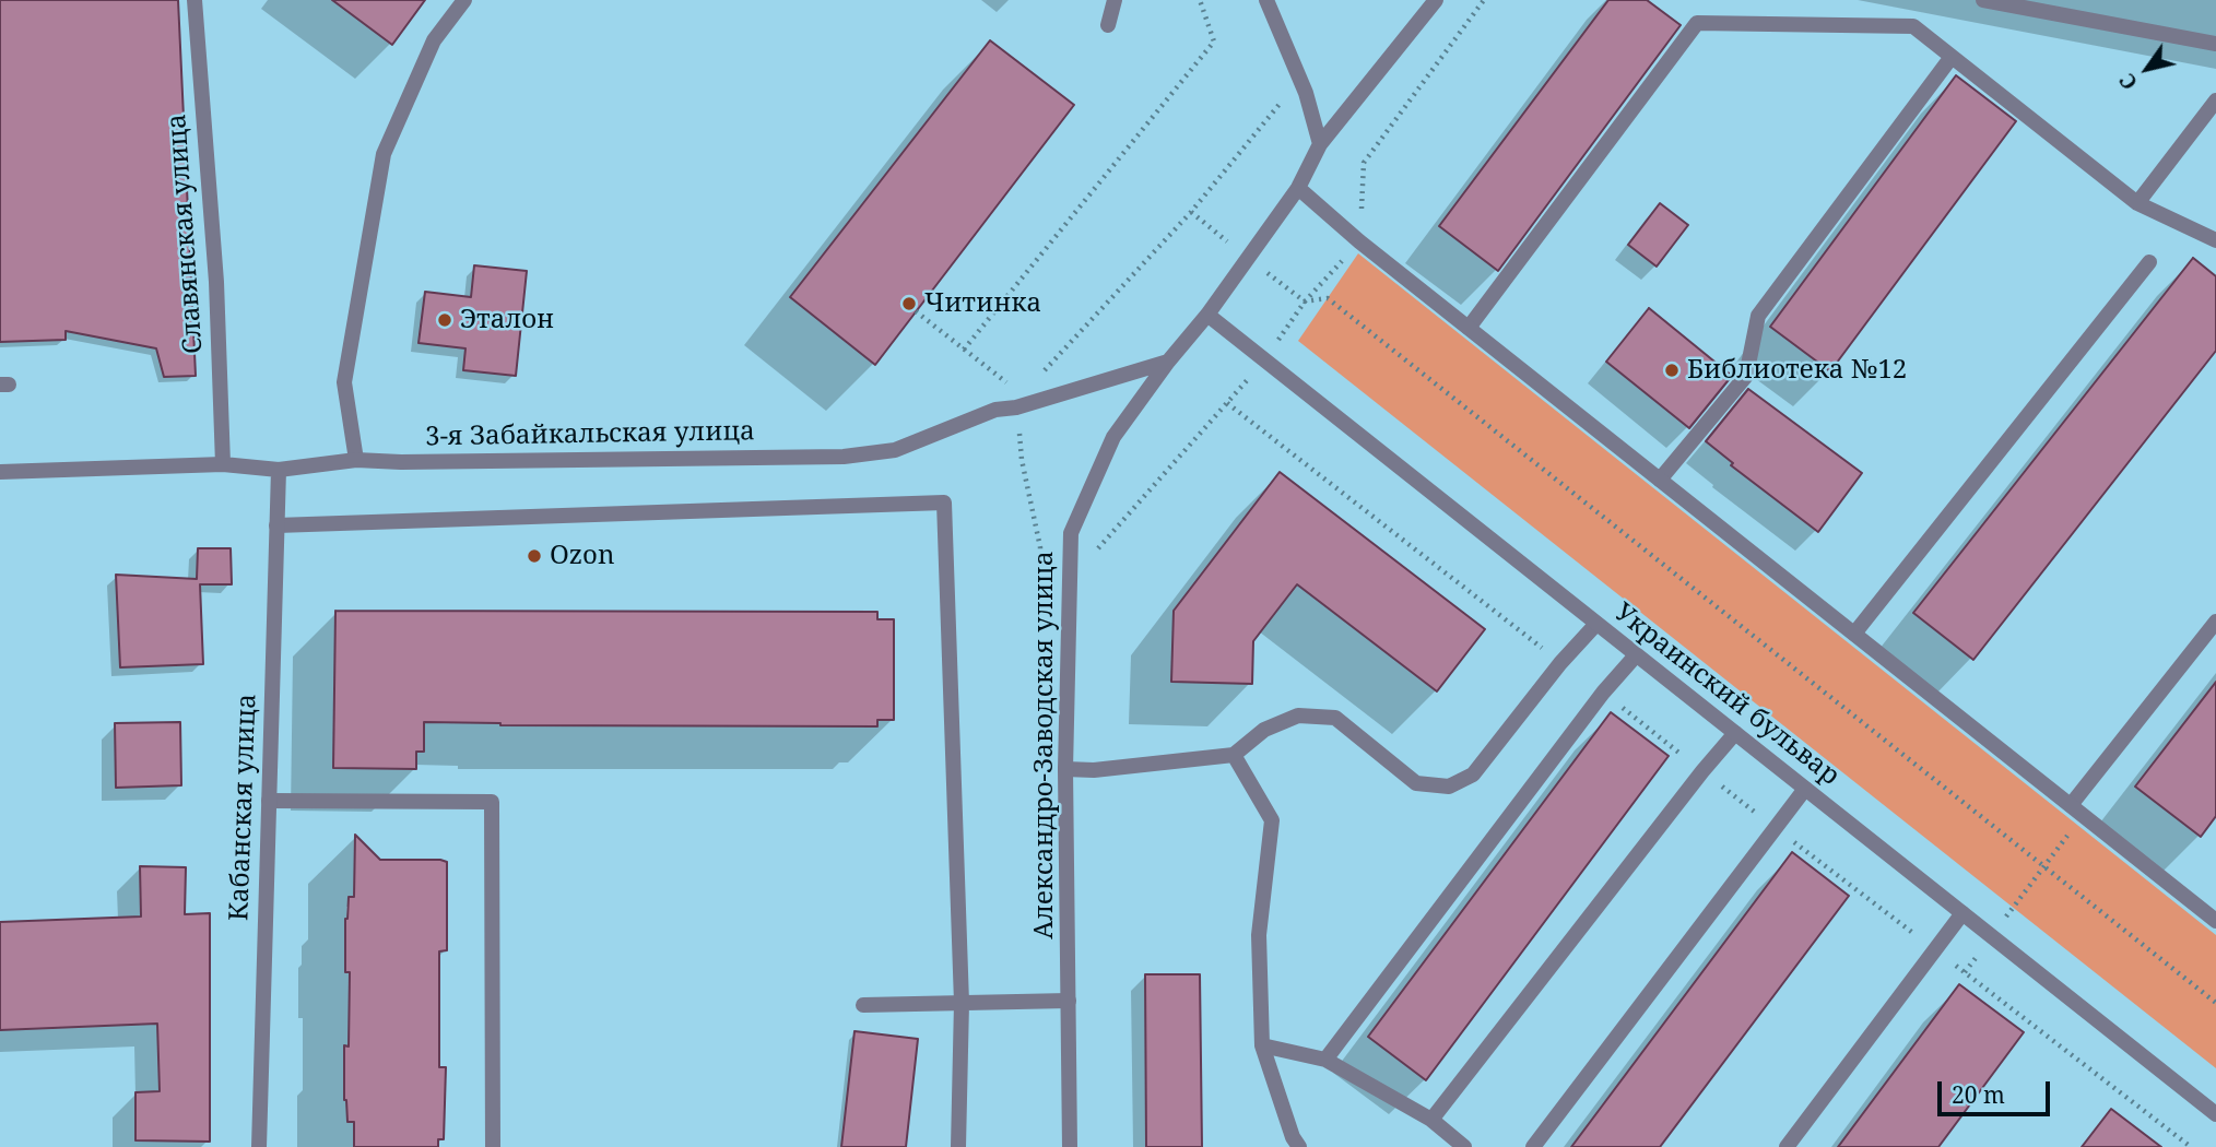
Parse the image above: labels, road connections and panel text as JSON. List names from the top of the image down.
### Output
{
  "streets": {
    "street": [
      "Славянская улица",
      "3-я Забайкальская улица",
      "Украинский бульвар",
      "Александро-Заводская улица",
      "Кабанская улица"
    ]
  },
  "crossings": [
    ["Славянская улица", "3-я Забайкальская улица"],
    ["3-я Забайкальская улица", "Александро-Заводская улица"],
    ["3-я Забайкальская улица", "Кабанская улица"],
    ["Украинский бульвар", "Александро-Заводская улица"]
  ],
  "places": [
    "Читинка",
    "Эталон",
    "Библиотека №12",
    "Ozon"
  ],
  "scale_bar": "20 m",
  "north": "bottom left"
}
